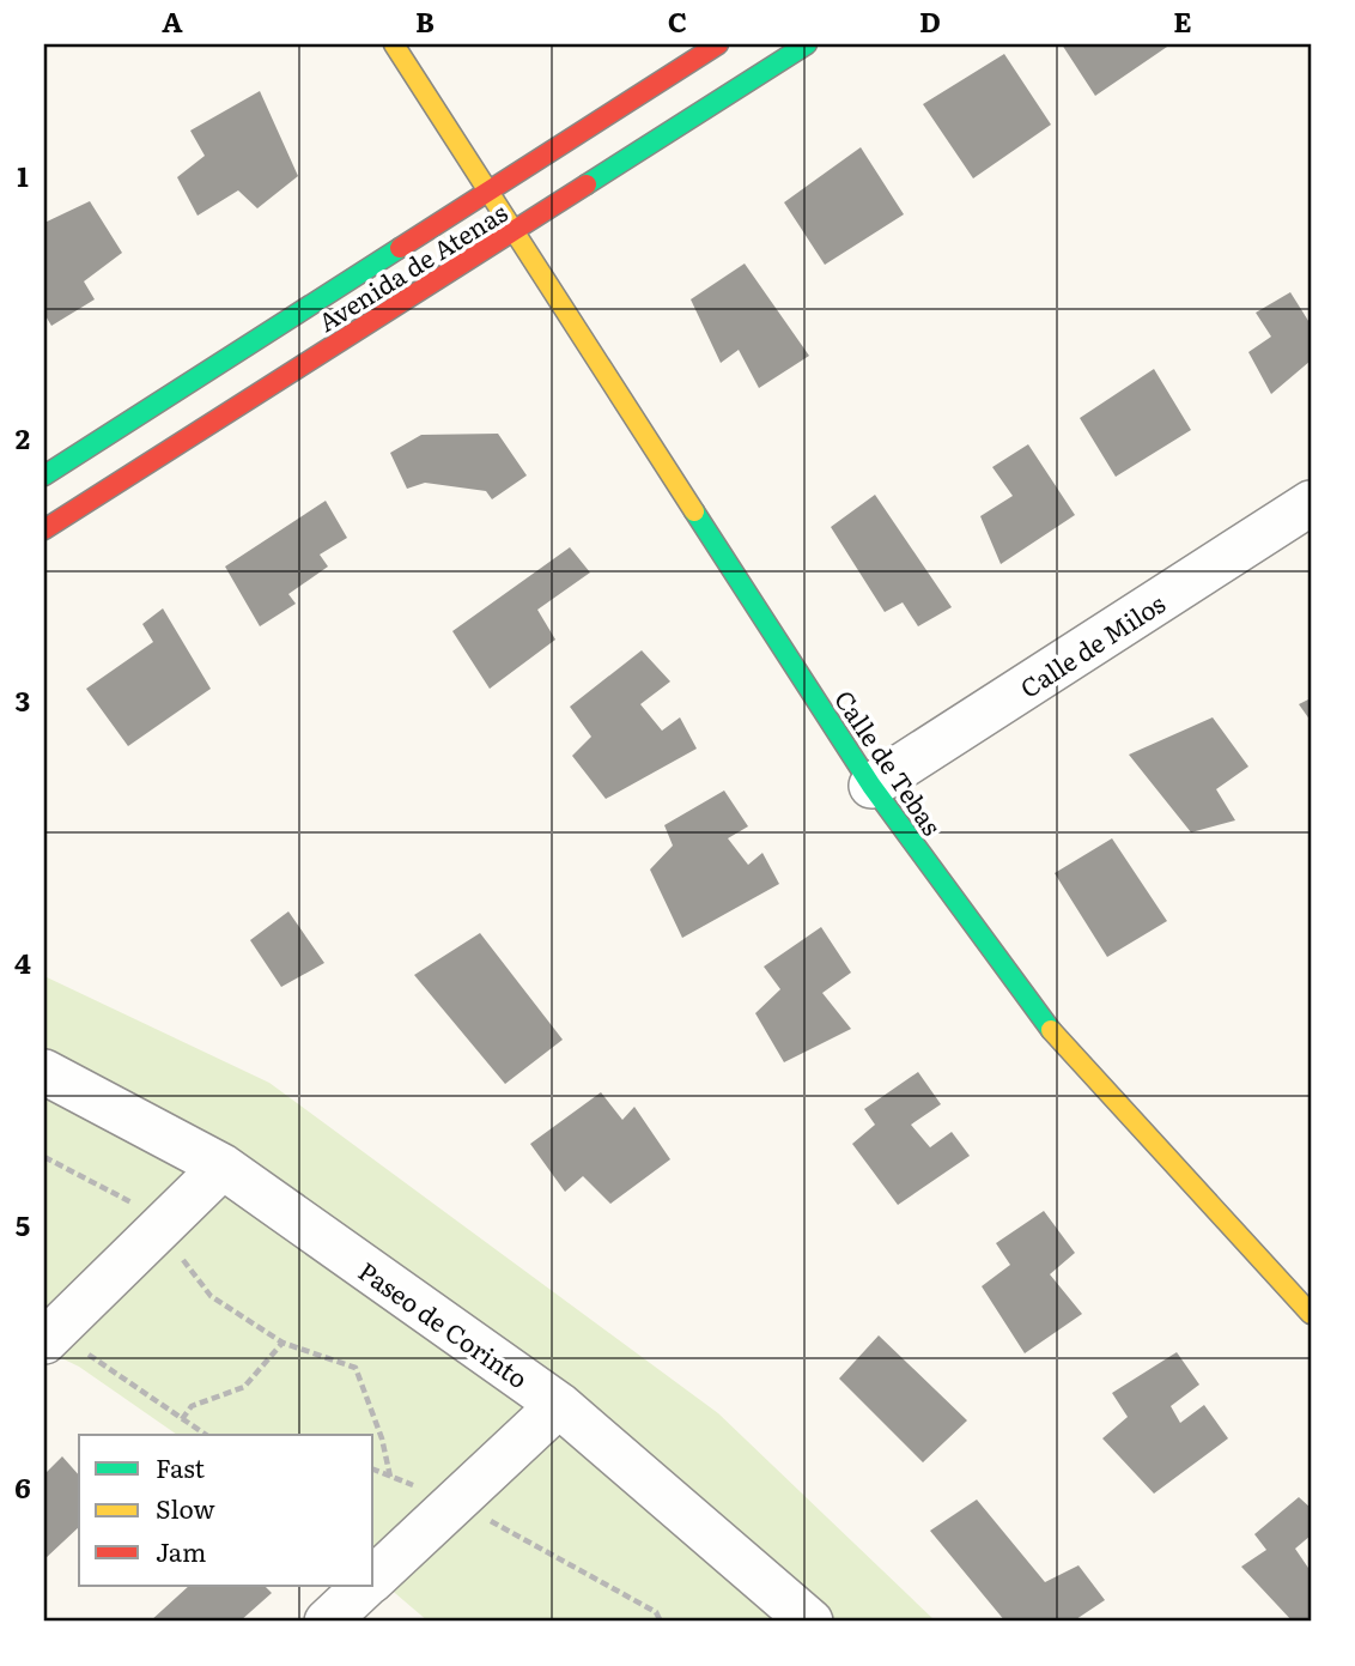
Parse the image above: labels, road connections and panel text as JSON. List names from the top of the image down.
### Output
{
  "streets": {
    "main road": ["Avenida de Atenas", "Calle de Tebas"],
    "street": ["Calle de Milos", "Paseo de Corinto"]
  },
  "crossings": [
    ["Avenida de Atenas", "Calle de Tebas"],
    ["Calle de Milos", "Calle de Tebas"]
  ],
  "legend": ["Fast", "Slow", "Jam"],
  "grid": {
    "columns": [
      "A",
      "B",
      "C",
      "D",
      "E"
    ],
    "rows": [
      "1",
      "2",
      "3",
      "4",
      "5",
      "6"
    ]
  }
}
